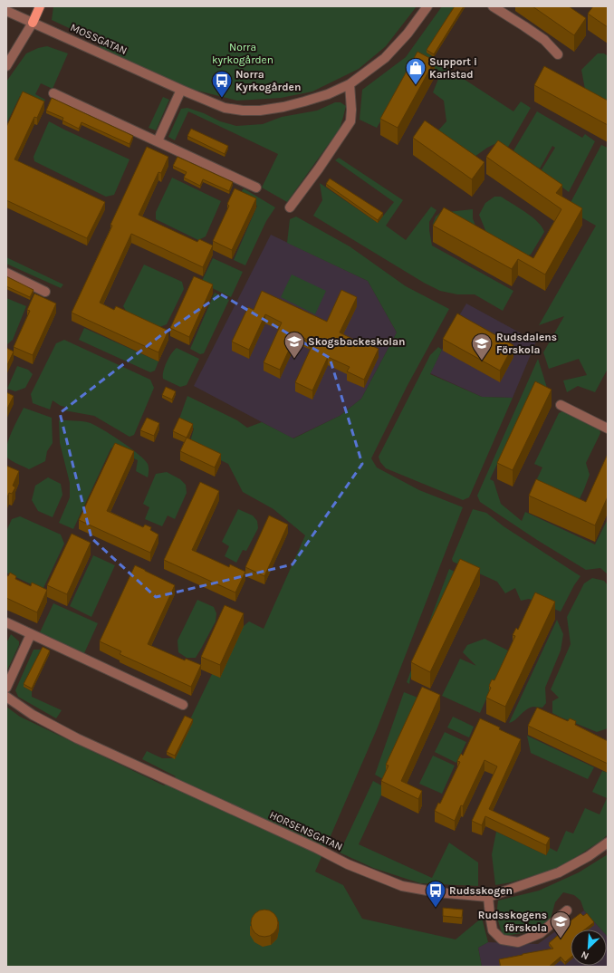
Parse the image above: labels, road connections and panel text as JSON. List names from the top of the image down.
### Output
{
  "streets": {
    "street": ["MOSSGATAN", "HORSENSGATAN"]
  },
  "parks": ["Norra kyrkogården"],
  "places": {
    "shop": ["Support i Karlstad"],
    "bus stop": ["Norra Kyrkogården", "Rudsskogen"],
    "school or university": ["Skogsbackeskolan", "Rudsdalens Förskola", "Rudsskogens förskola"]
  },
  "north": "bottom left"
}
